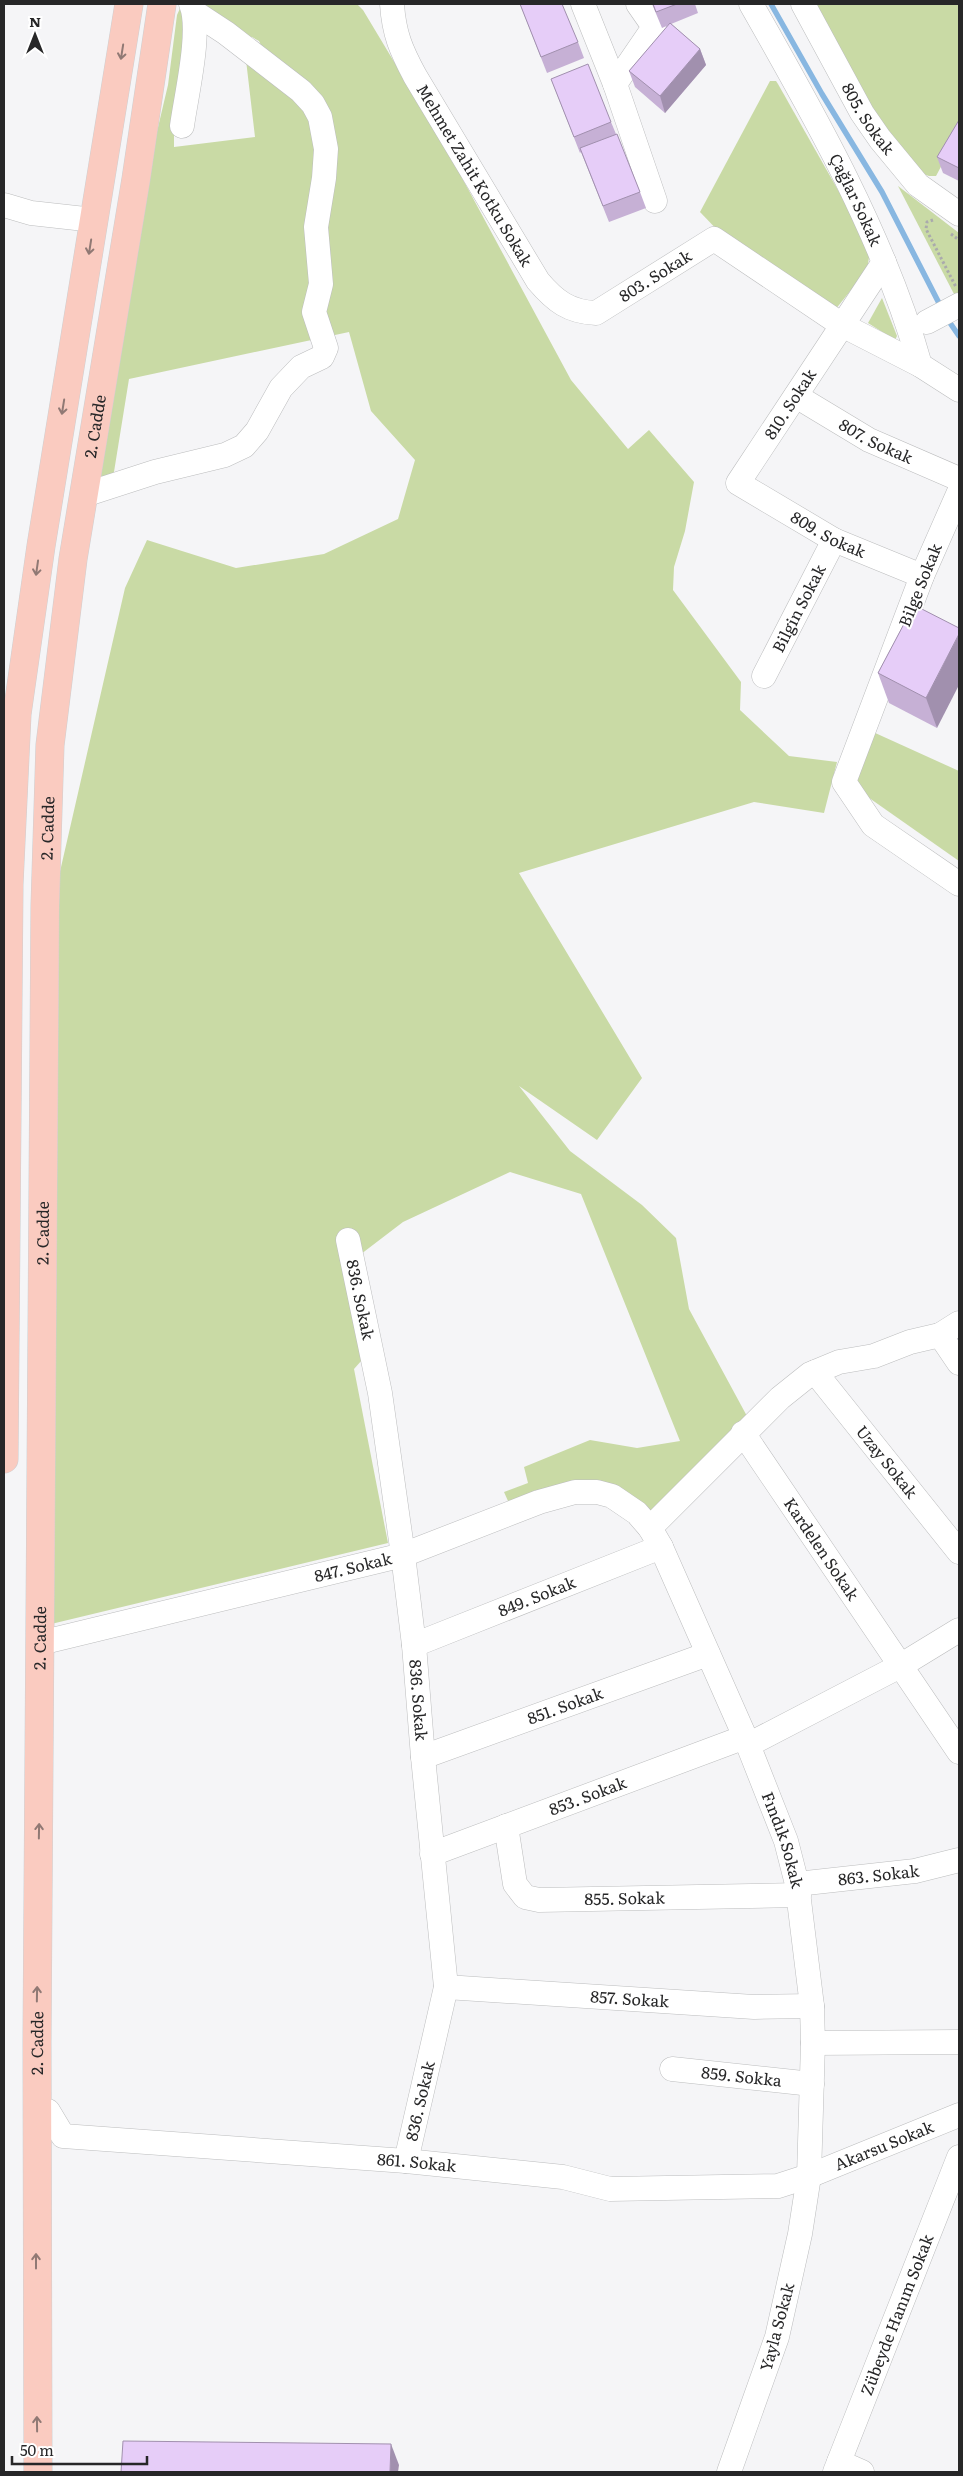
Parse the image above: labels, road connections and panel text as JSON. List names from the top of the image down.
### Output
{
  "streets": {
    "main road": ["2. Cadde"],
    "street": [
      "805. Sokak",
      "Mehmet Zahit Kotku Sokak",
      "Çağlar Sokak",
      "803. Sokak",
      "810. Sokak",
      "807. Sokak",
      "809. Sokak",
      "Bilge Sokak",
      "Bilgin Sokak",
      "836. Sokak",
      "Uzay Sokak",
      "Kardelen Sokak",
      "847. Sokak",
      "849. Sokak",
      "851. Sokak",
      "853. Sokak",
      "Fındık Sokak",
      "863. Sokak",
      "855. Sokak",
      "857. Sokak",
      "859. Sokka",
      "Akarsu Sokak",
      "861. Sokak",
      "Zübeyde Hanım Sokak",
      "Yayla Sokak"
    ]
  },
  "crossings": [
    ["Mehmet Zahit Kotku Sokak", "803. Sokak"],
    ["Çağlar Sokak", "810. Sokak"],
    ["803. Sokak", "810. Sokak"],
    ["810. Sokak", "807. Sokak"],
    ["810. Sokak", "809. Sokak"],
    ["2. Cadde", "847. Sokak"],
    ["2. Cadde", "861. Sokak"],
    ["809. Sokak", "Bilge Sokak"],
    ["809. Sokak", "Bilgin Sokak"],
    ["836. Sokak", "847. Sokak"],
    ["836. Sokak", "849. Sokak"],
    ["836. Sokak", "851. Sokak"],
    ["836. Sokak", "853. Sokak"],
    ["836. Sokak", "857. Sokak"],
    ["836. Sokak", "861. Sokak"],
    ["847. Sokak", "849. Sokak"],
    ["847. Sokak", "Fındık Sokak"],
    ["849. Sokak", "Fındık Sokak"],
    ["851. Sokak", "Fındık Sokak"],
    ["853. Sokak", "Fındık Sokak"],
    ["853. Sokak", "855. Sokak"],
    ["Fındık Sokak", "863. Sokak"],
    ["Fındık Sokak", "855. Sokak"],
    ["Fındık Sokak", "857. Sokak"],
    ["Fındık Sokak", "859. Sokka"],
    ["Fındık Sokak", "Akarsu Sokak"],
    ["Fındık Sokak", "861. Sokak"],
    ["Fındık Sokak", "Yayla Sokak"],
    ["863. Sokak", "855. Sokak"],
    ["Akarsu Sokak", "861. Sokak"],
    ["Akarsu Sokak", "Yayla Sokak"],
    ["861. Sokak", "Yayla Sokak"]
  ],
  "scale_bar": "50 m",
  "north": "top"
}
